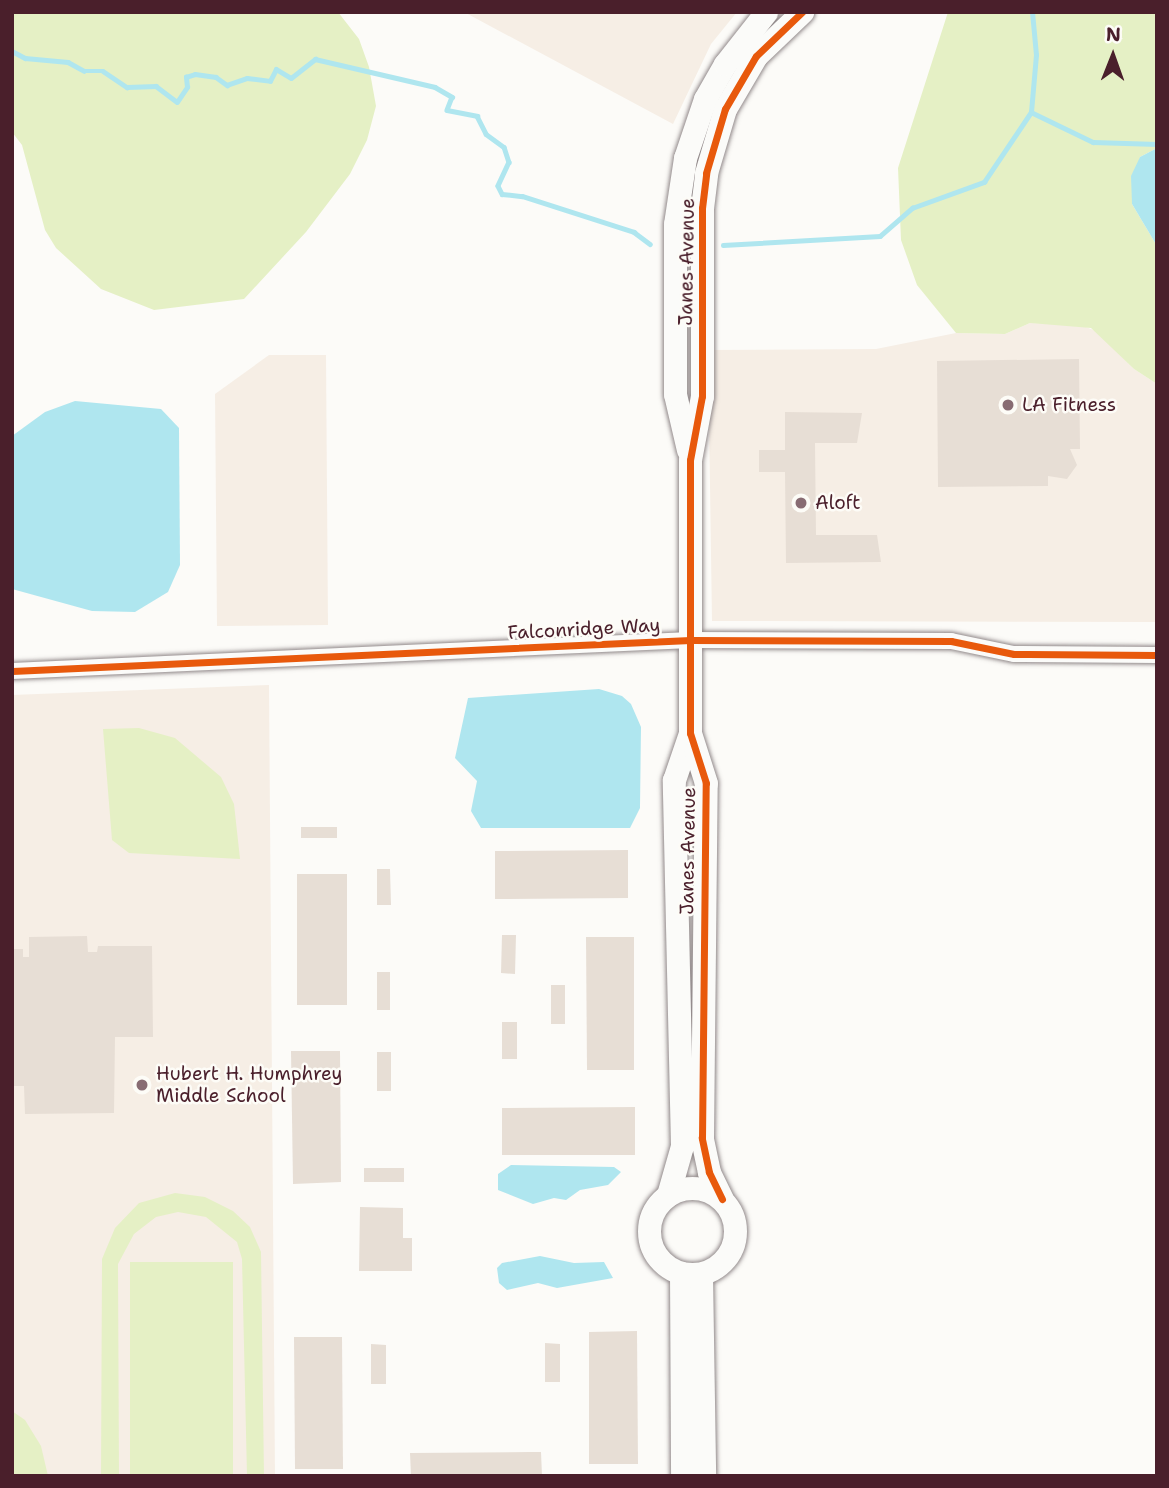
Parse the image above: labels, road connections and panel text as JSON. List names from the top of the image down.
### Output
{
  "streets": {
    "street": ["Janes Avenue", "Falconridge Way"]
  },
  "crossings": [
    ["Janes Avenue", "Falconridge Way"]
  ],
  "places": ["LA Fitness", "Aloft", "Hubert H. Humphrey Middle School"],
  "north": "top"
}
